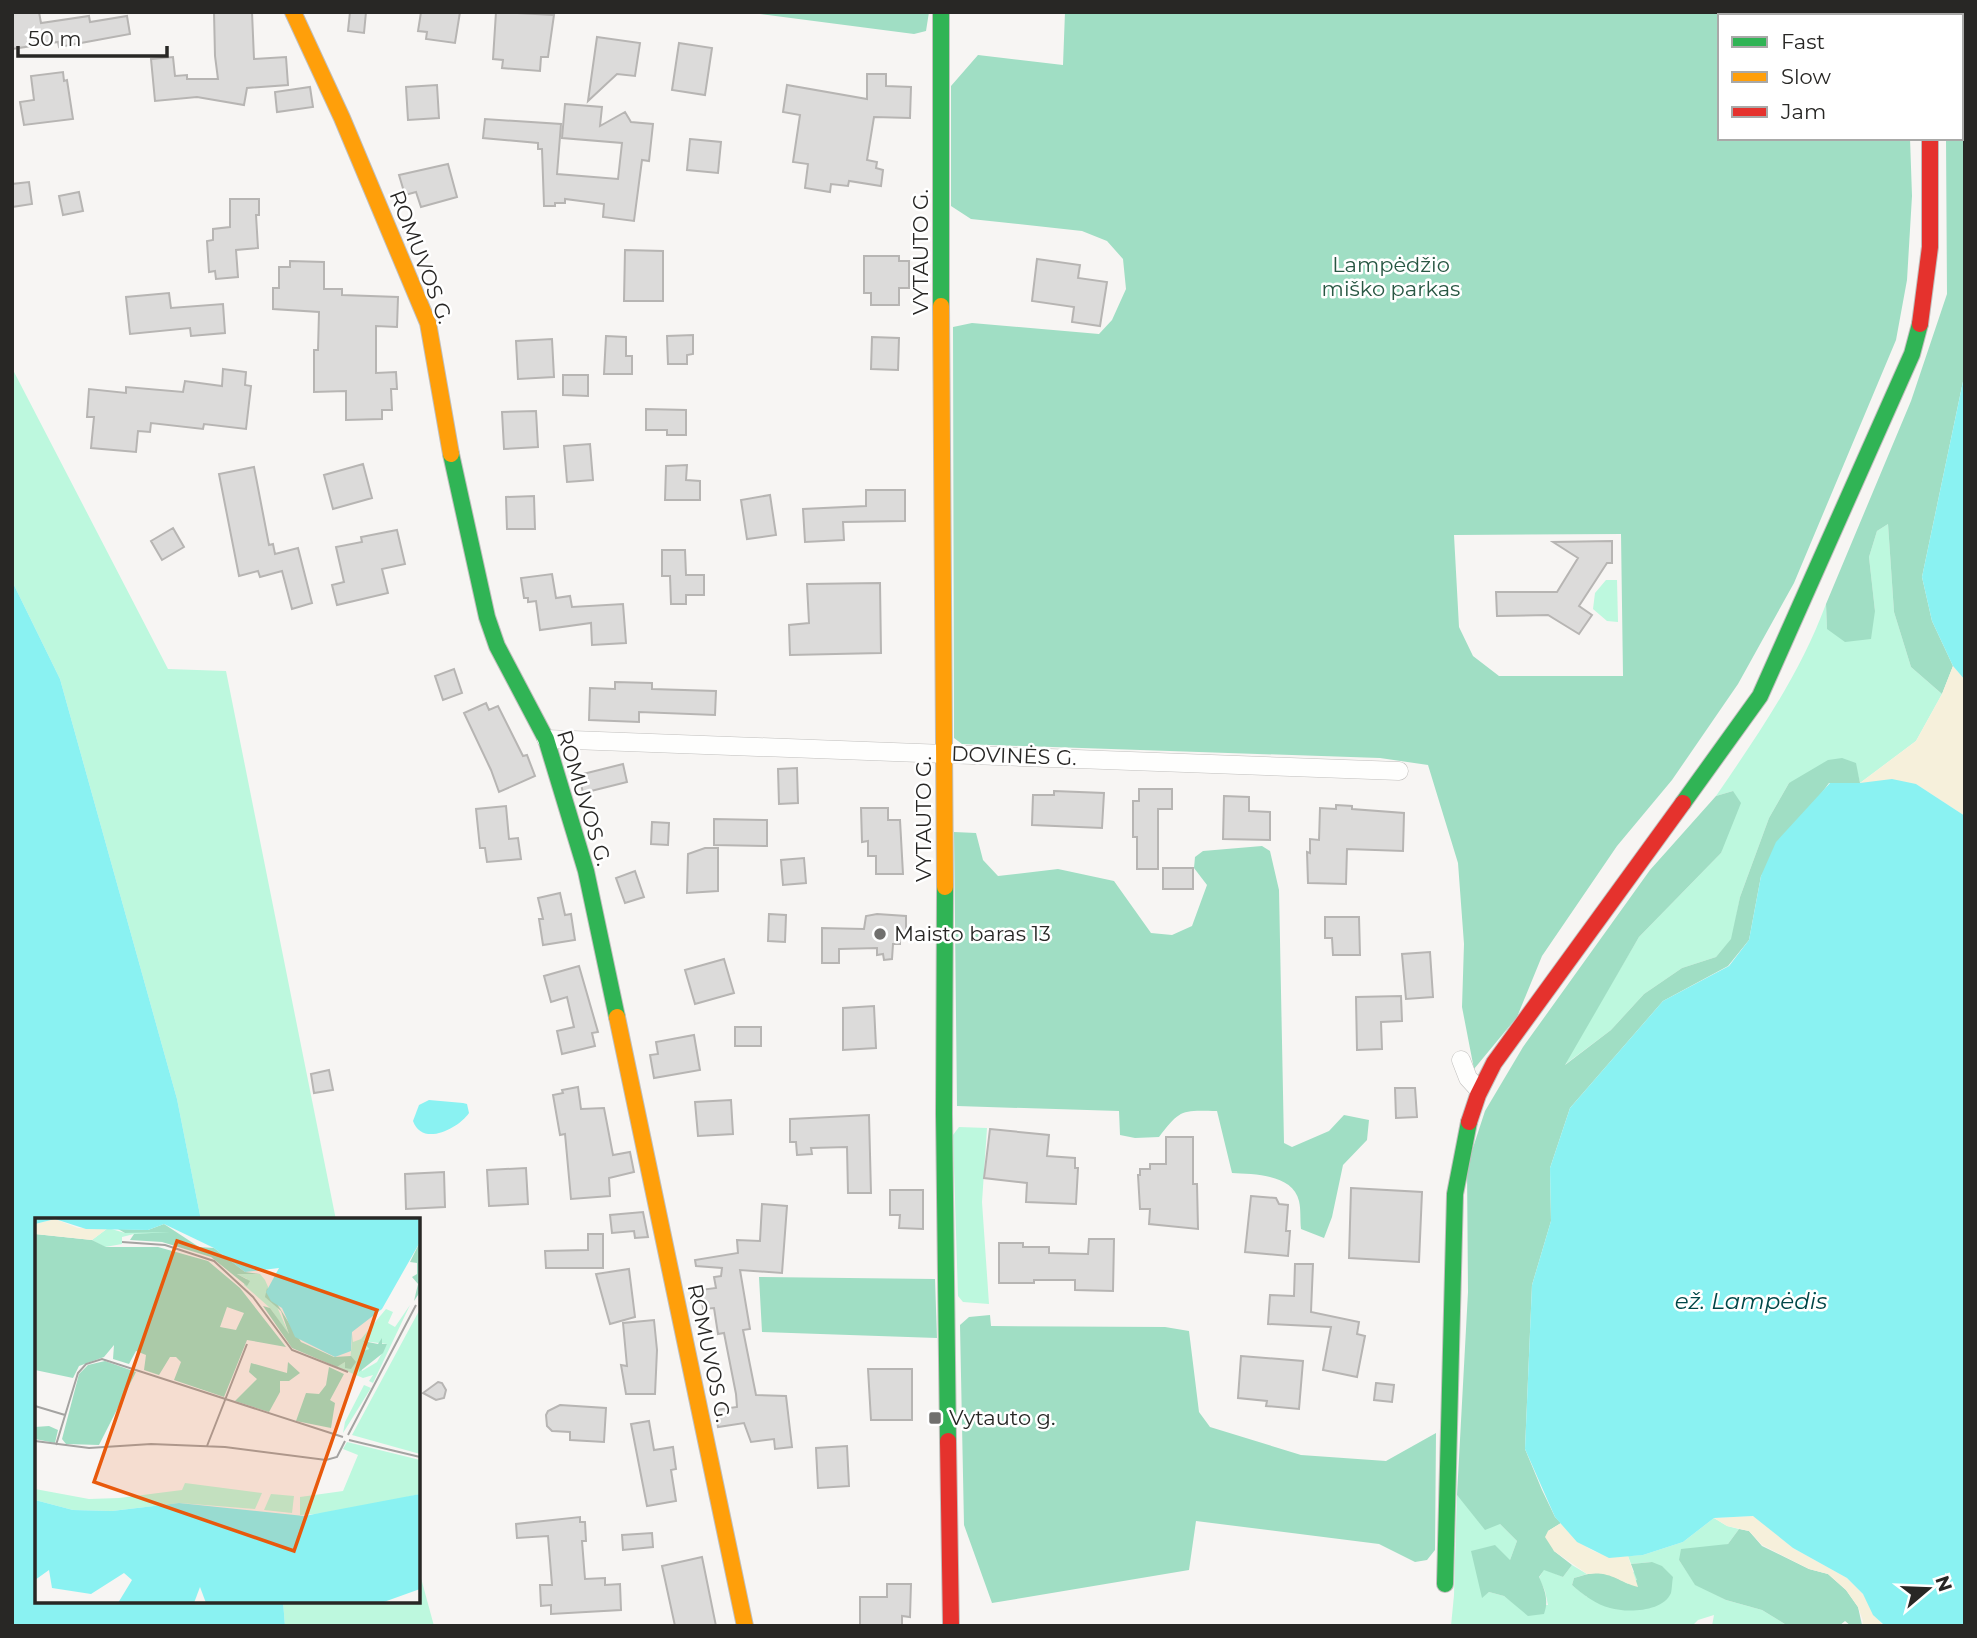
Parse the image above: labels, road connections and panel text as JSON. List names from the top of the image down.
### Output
{
  "streets": {
    "street": ["VYTAUTO G.", "ROMUVOS G.", "DOVINĖS G."]
  },
  "crossings": [
    ["VYTAUTO G.", "DOVINĖS G."],
    ["ROMUVOS G.", "DOVINĖS G."]
  ],
  "water": ["ež. Lampėdis"],
  "parks": ["Lampėdžio miško parkas"],
  "places": {
    "other": ["Maisto baras 13"],
    "transit": ["Vytauto g."]
  },
  "legend": ["Fast", "Slow", "Jam"],
  "scale_bar": "50 m",
  "north": "right"
}
